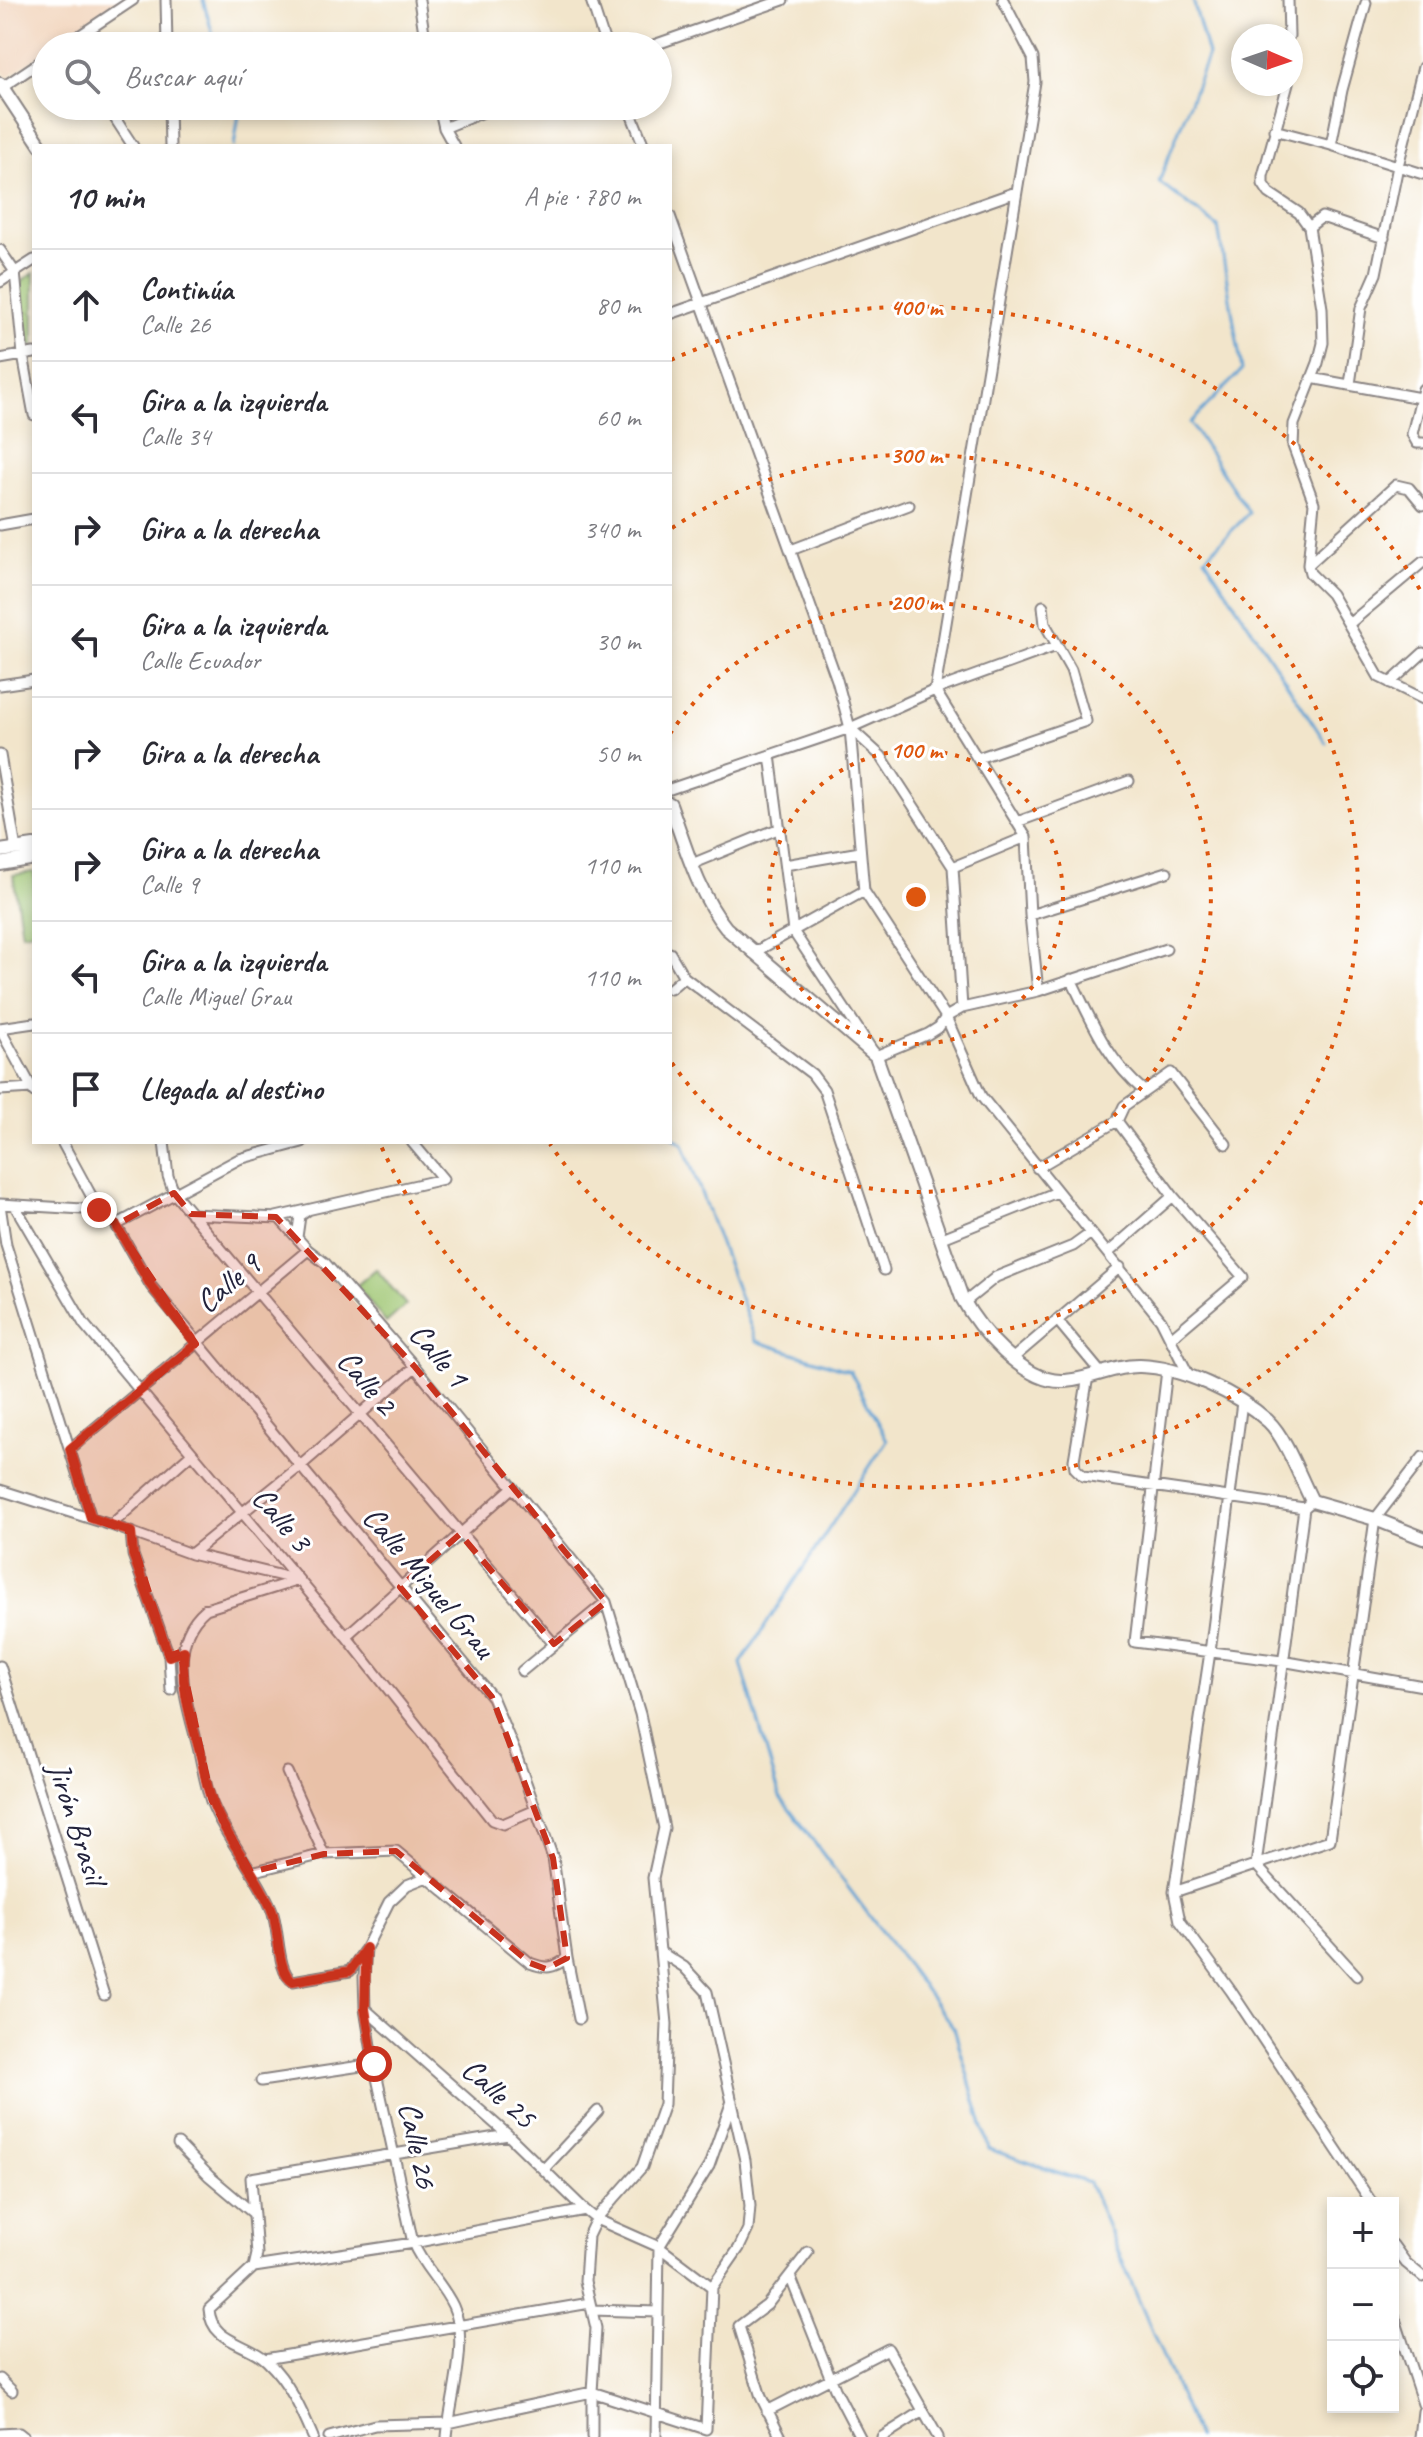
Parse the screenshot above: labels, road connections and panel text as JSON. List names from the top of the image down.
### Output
{
  "streets": {
    "street": [
      "Calle 9",
      "Calle 1",
      "Calle 2",
      "Calle 3",
      "Calle Miguel Grau",
      "Jirón Brasil",
      "Calle 25",
      "Calle 26"
    ]
  },
  "crossings": [
    ["Calle 9", "Calle 1"],
    ["Calle 9", "Calle 2"],
    ["Calle 9", "Calle 3"],
    ["Calle 9", "Calle Miguel Grau"],
    ["Calle 3", "Calle Miguel Grau"],
    ["Calle 25", "Calle 26"]
  ],
  "north": "right",
  "page": {
    "search": "Buscar aquí",
    "heading": ["10 min", "A pie · 780 m"],
    "list": [
      ["Continúa", "Calle 26", "80 m"],
      ["Gira a la izquierda", "Calle 34", "60 m"],
      ["Gira a la derecha", "340 m"],
      ["Gira a la izquierda", "Calle Ecuador", "30 m"],
      ["Gira a la derecha", "50 m"],
      ["Gira a la derecha", "Calle 9", "110 m"],
      ["Gira a la izquierda", "Calle Miguel Grau", "110 m"],
      "Llegada al destino"
    ],
    "map_buttons": ["+", "−"]
  },
  "rings": [
    "400 m",
    "300 m",
    "200 m",
    "100 m"
  ]
}
